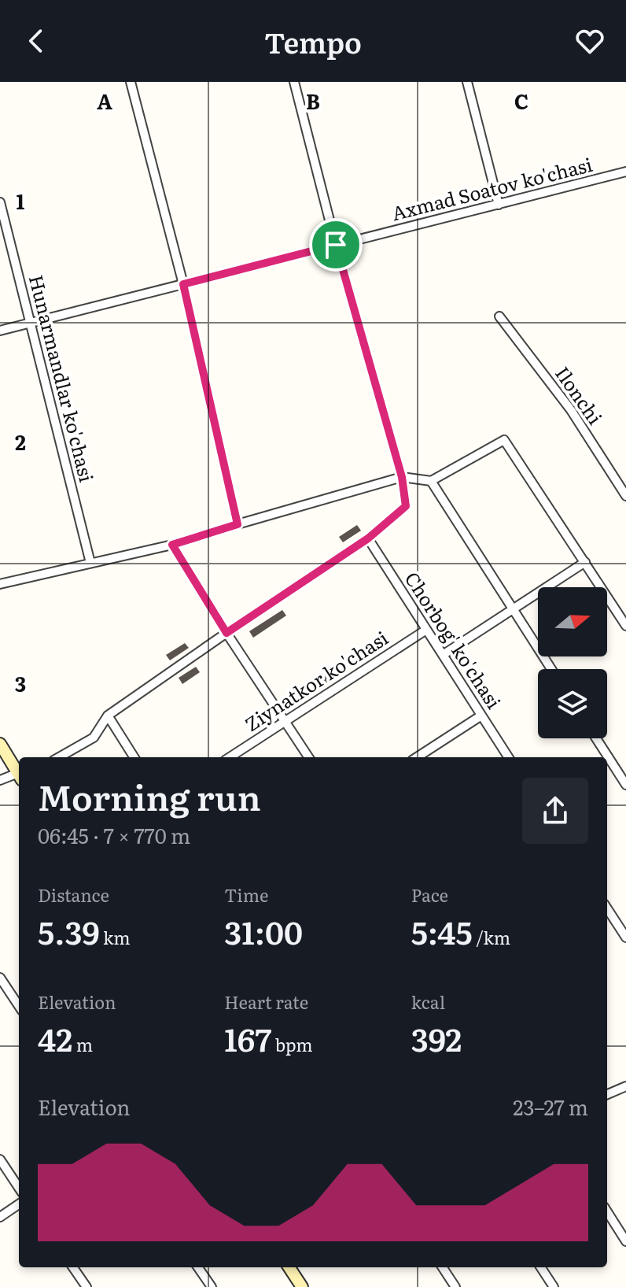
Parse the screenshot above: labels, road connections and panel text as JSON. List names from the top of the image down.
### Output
{
  "streets": {
    "street": [
      "Axmad Soatov ko'chasi",
      "Hunarmandlar ko'chasi",
      "Ilonchi",
      "Chorbog' ko'chasi",
      "Ziynatkor ko'chasi"
    ]
  },
  "crossings": [
    ["Axmad Soatov ko'chasi", "Hunarmandlar ko'chasi"],
    ["Chorbog' ko'chasi", "Ziynatkor ko'chasi"]
  ],
  "north": "right",
  "page": {
    "header": "Tempo",
    "heading": ["Morning run", "06:45 · 7 × 770 m"],
    "stats": [
      ["Distance", "5.39 km"],
      ["Time", "31:00"],
      ["Pace", "5:45 /km"],
      ["Elevation", "42 m"],
      ["Heart rate", "167 bpm"],
      ["kcal", "392"]
    ],
    "chart": ["Elevation", "23–27 m"]
  },
  "grid": {
    "columns": ["A", "B", "C"],
    "rows": ["1", "2", "3"]
  }
}
